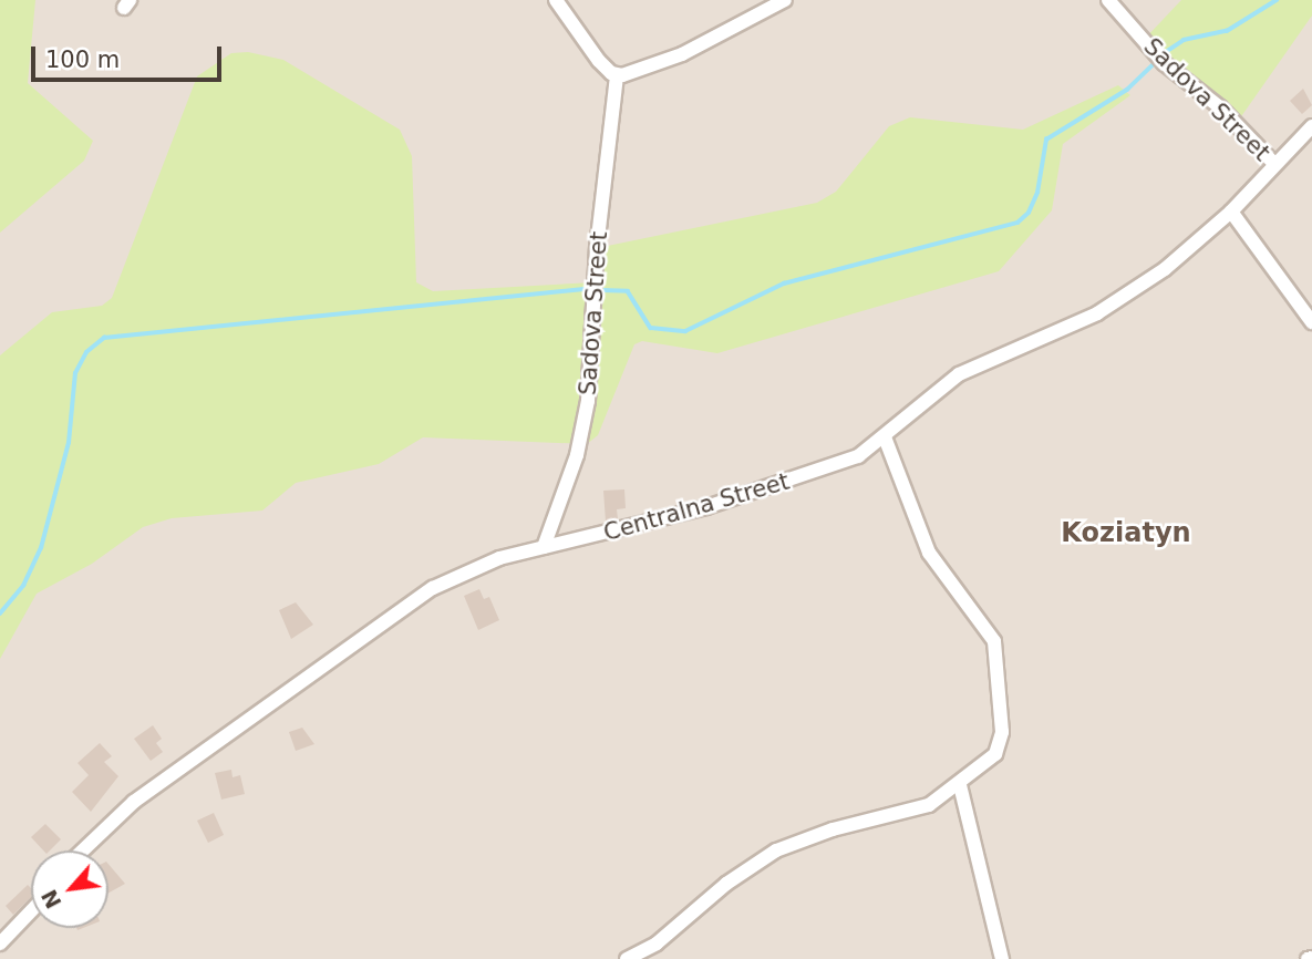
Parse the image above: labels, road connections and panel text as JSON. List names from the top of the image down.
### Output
{
  "streets": {
    "street": ["Sadova Street", "Centralna Street"]
  },
  "crossings": [
    ["Sadova Street", "Centralna Street"]
  ],
  "districts": ["Koziatyn"],
  "scale_bar": "100 m",
  "north": "bottom left"
}
